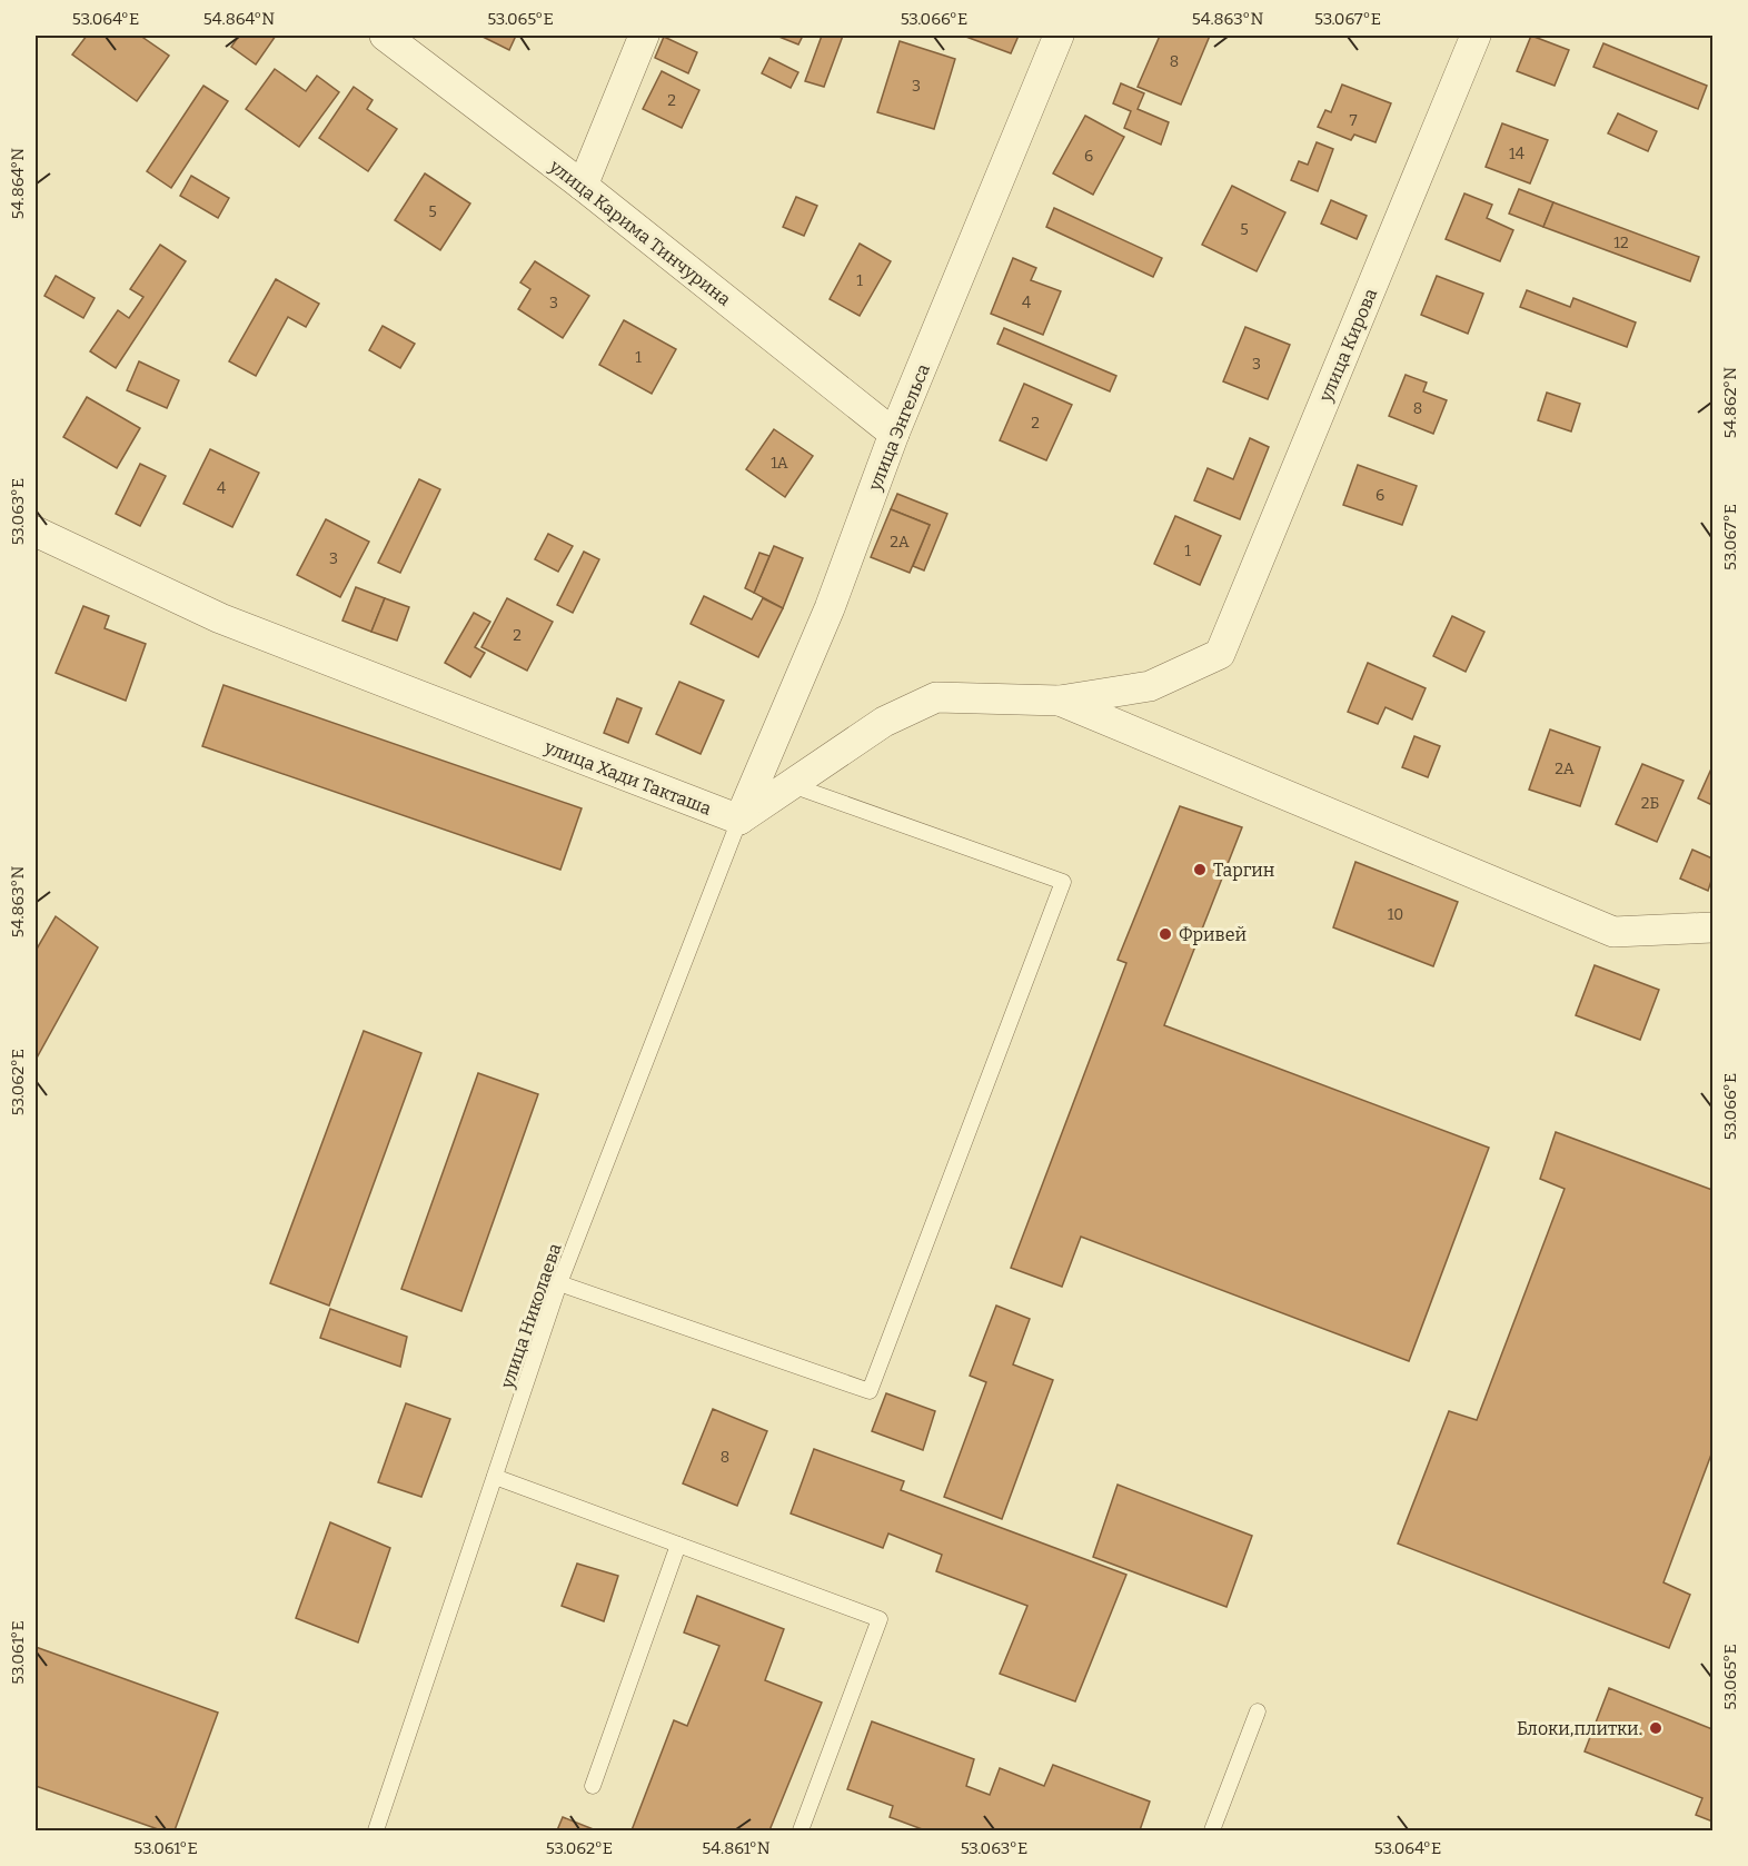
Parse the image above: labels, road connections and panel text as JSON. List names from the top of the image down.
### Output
{
  "streets": {
    "street": [
      "улица Карима Тинчурина",
      "улица Кирова",
      "улица Энгельса",
      "улица Хади Такташа"
    ],
    "lane": ["улица Николаева"]
  },
  "crossings": [
    ["улица Карима Тинчурина", "улица Энгельса"],
    ["улица Энгельса", "улица Хади Такташа"],
    ["улица Энгельса", "улица Николаева"],
    ["улица Хади Такташа", "улица Николаева"]
  ],
  "places": ["Таргин", "Фривей", "Блоки,плитки."],
  "house_numbers": [
    "8",
    "3",
    "2",
    "7",
    "14",
    "6",
    "5",
    "5",
    "12",
    "1",
    "3",
    "4",
    "1",
    "3",
    "8",
    "2",
    "1А",
    "4",
    "6",
    "2А",
    "1",
    "3",
    "2",
    "2А",
    "2Б",
    "10",
    "8"
  ],
  "coordinates": [
    "53.064°E",
    "54.864°N",
    "53.065°E",
    "53.066°E",
    "54.863°N",
    "53.067°E",
    "54.862°N",
    "53.063°E",
    "53.062°E",
    "53.061°E",
    "54.861°N"
  ]
}
